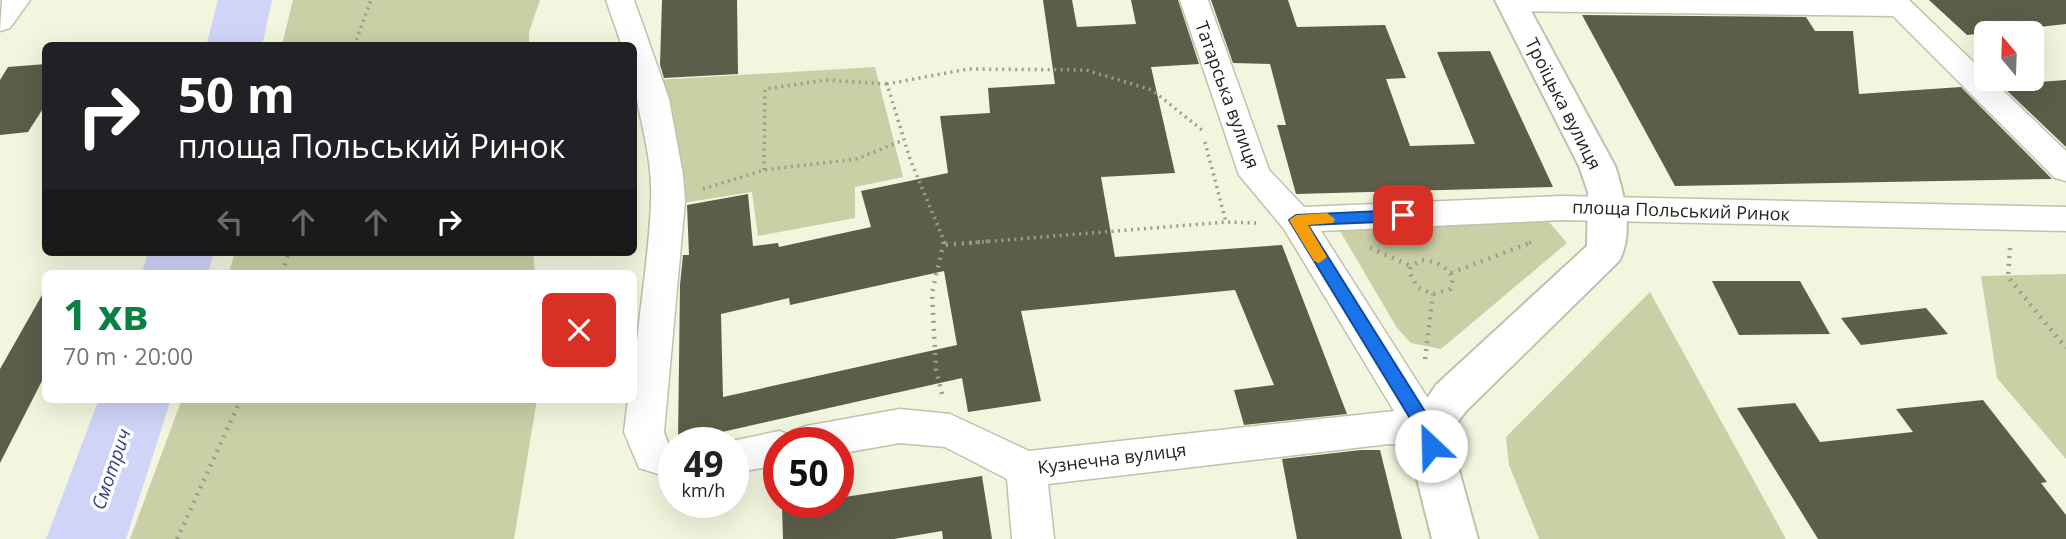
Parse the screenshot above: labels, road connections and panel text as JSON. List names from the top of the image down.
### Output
{
  "streets": {
    "main road": ["Троїцька вулиця"],
    "street": ["Татарська вулиця", "площа Польський Ринок", "Кузнечна вулиця"]
  },
  "crossings": [
    ["Татарська вулиця", "Троїцька вулиця"],
    ["Татарська вулиця", "площа Польський Ринок"],
    ["Татарська вулиця", "Кузнечна вулиця"],
    ["Троїцька вулиця", "площа Польський Ринок"],
    ["Троїцька вулиця", "Кузнечна вулиця"]
  ],
  "water": ["Смотрич"],
  "north": "top",
  "page": {
    "turn": ["50 m", "площа Польський Ринок"],
    "heading": ["1 хв", "70 m · 20:00"],
    "speed": "49 km/h",
    "limit": "50"
  }
}
